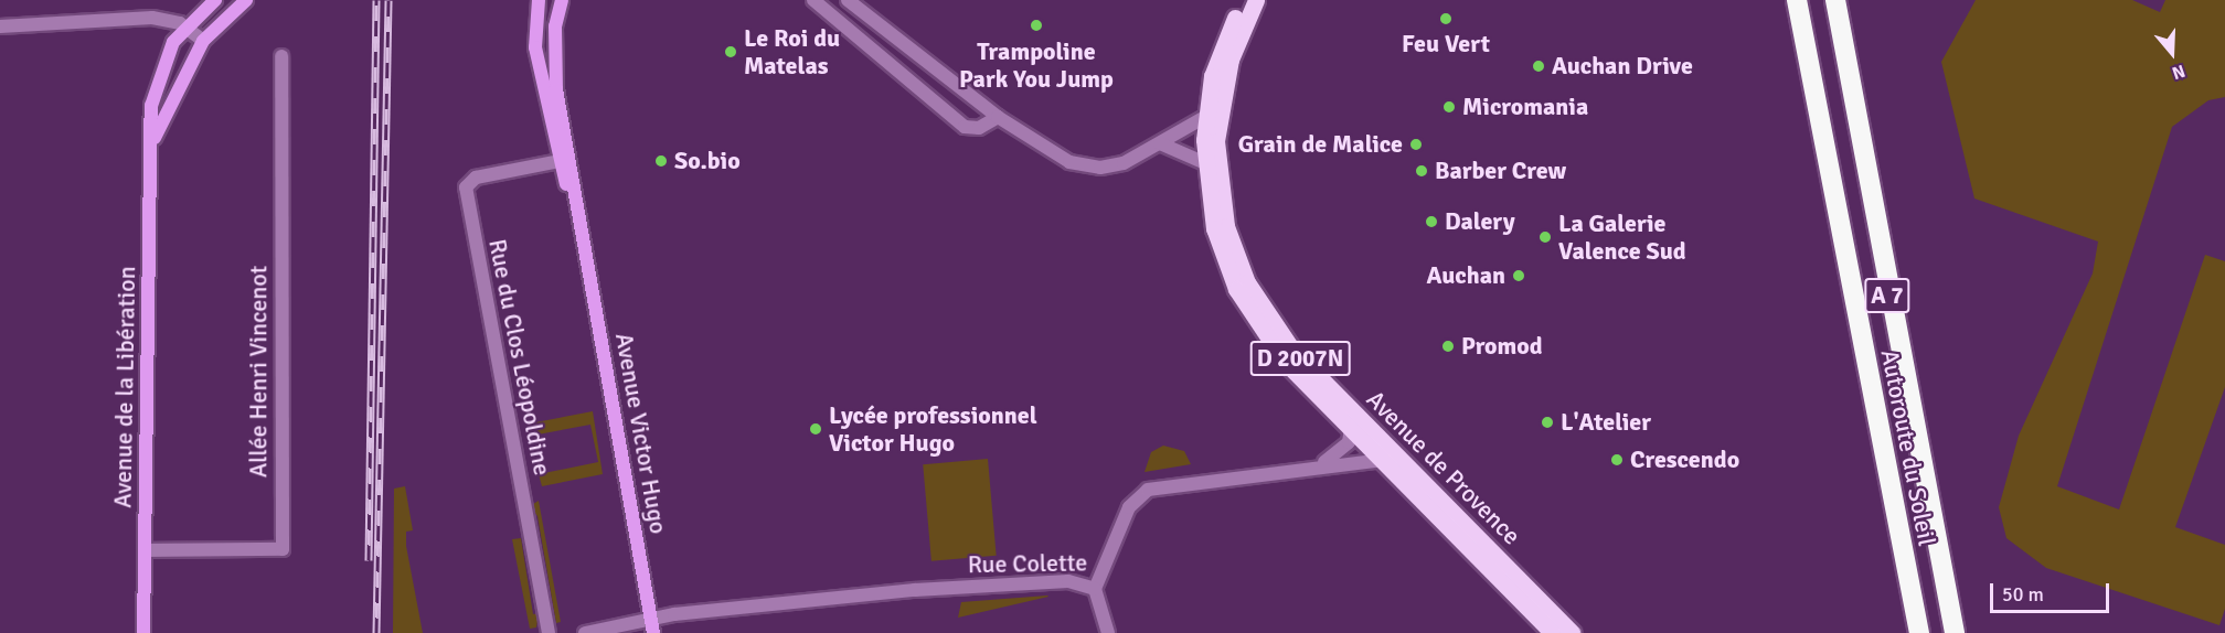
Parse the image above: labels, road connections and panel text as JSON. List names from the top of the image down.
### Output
{
  "streets": {
    "highway": ["A 7", "Autoroute du Soleil"],
    "main road": [
      "D 2007N",
      "Avenue de la Libération",
      "Avenue Victor Hugo",
      "Avenue de Provence"
    ],
    "street": ["Rue du Clos Léopoldine", "Allée Henri Vincenot", "Rue Colette"]
  },
  "crossings": [
    ["Rue du Clos Léopoldine", "Avenue Victor Hugo"],
    ["Allée Henri Vincenot", "Avenue de la Libération"],
    ["Avenue Victor Hugo", "Rue Colette"],
    ["Avenue de Provence", "Rue Colette"]
  ],
  "places": [
    "Feu Vert",
    "Trampoline Park You Jump",
    "Le Roi du Matelas",
    "Auchan Drive",
    "Micromania",
    "Grain de Malice",
    "So.bio",
    "Barber Crew",
    "Dalery",
    "La Galerie Valence Sud",
    "Auchan",
    "Promod",
    "L'Atelier",
    "Lycée professionnel Victor Hugo",
    "Crescendo"
  ],
  "scale_bar": "50 m",
  "north": "bottom"
}
